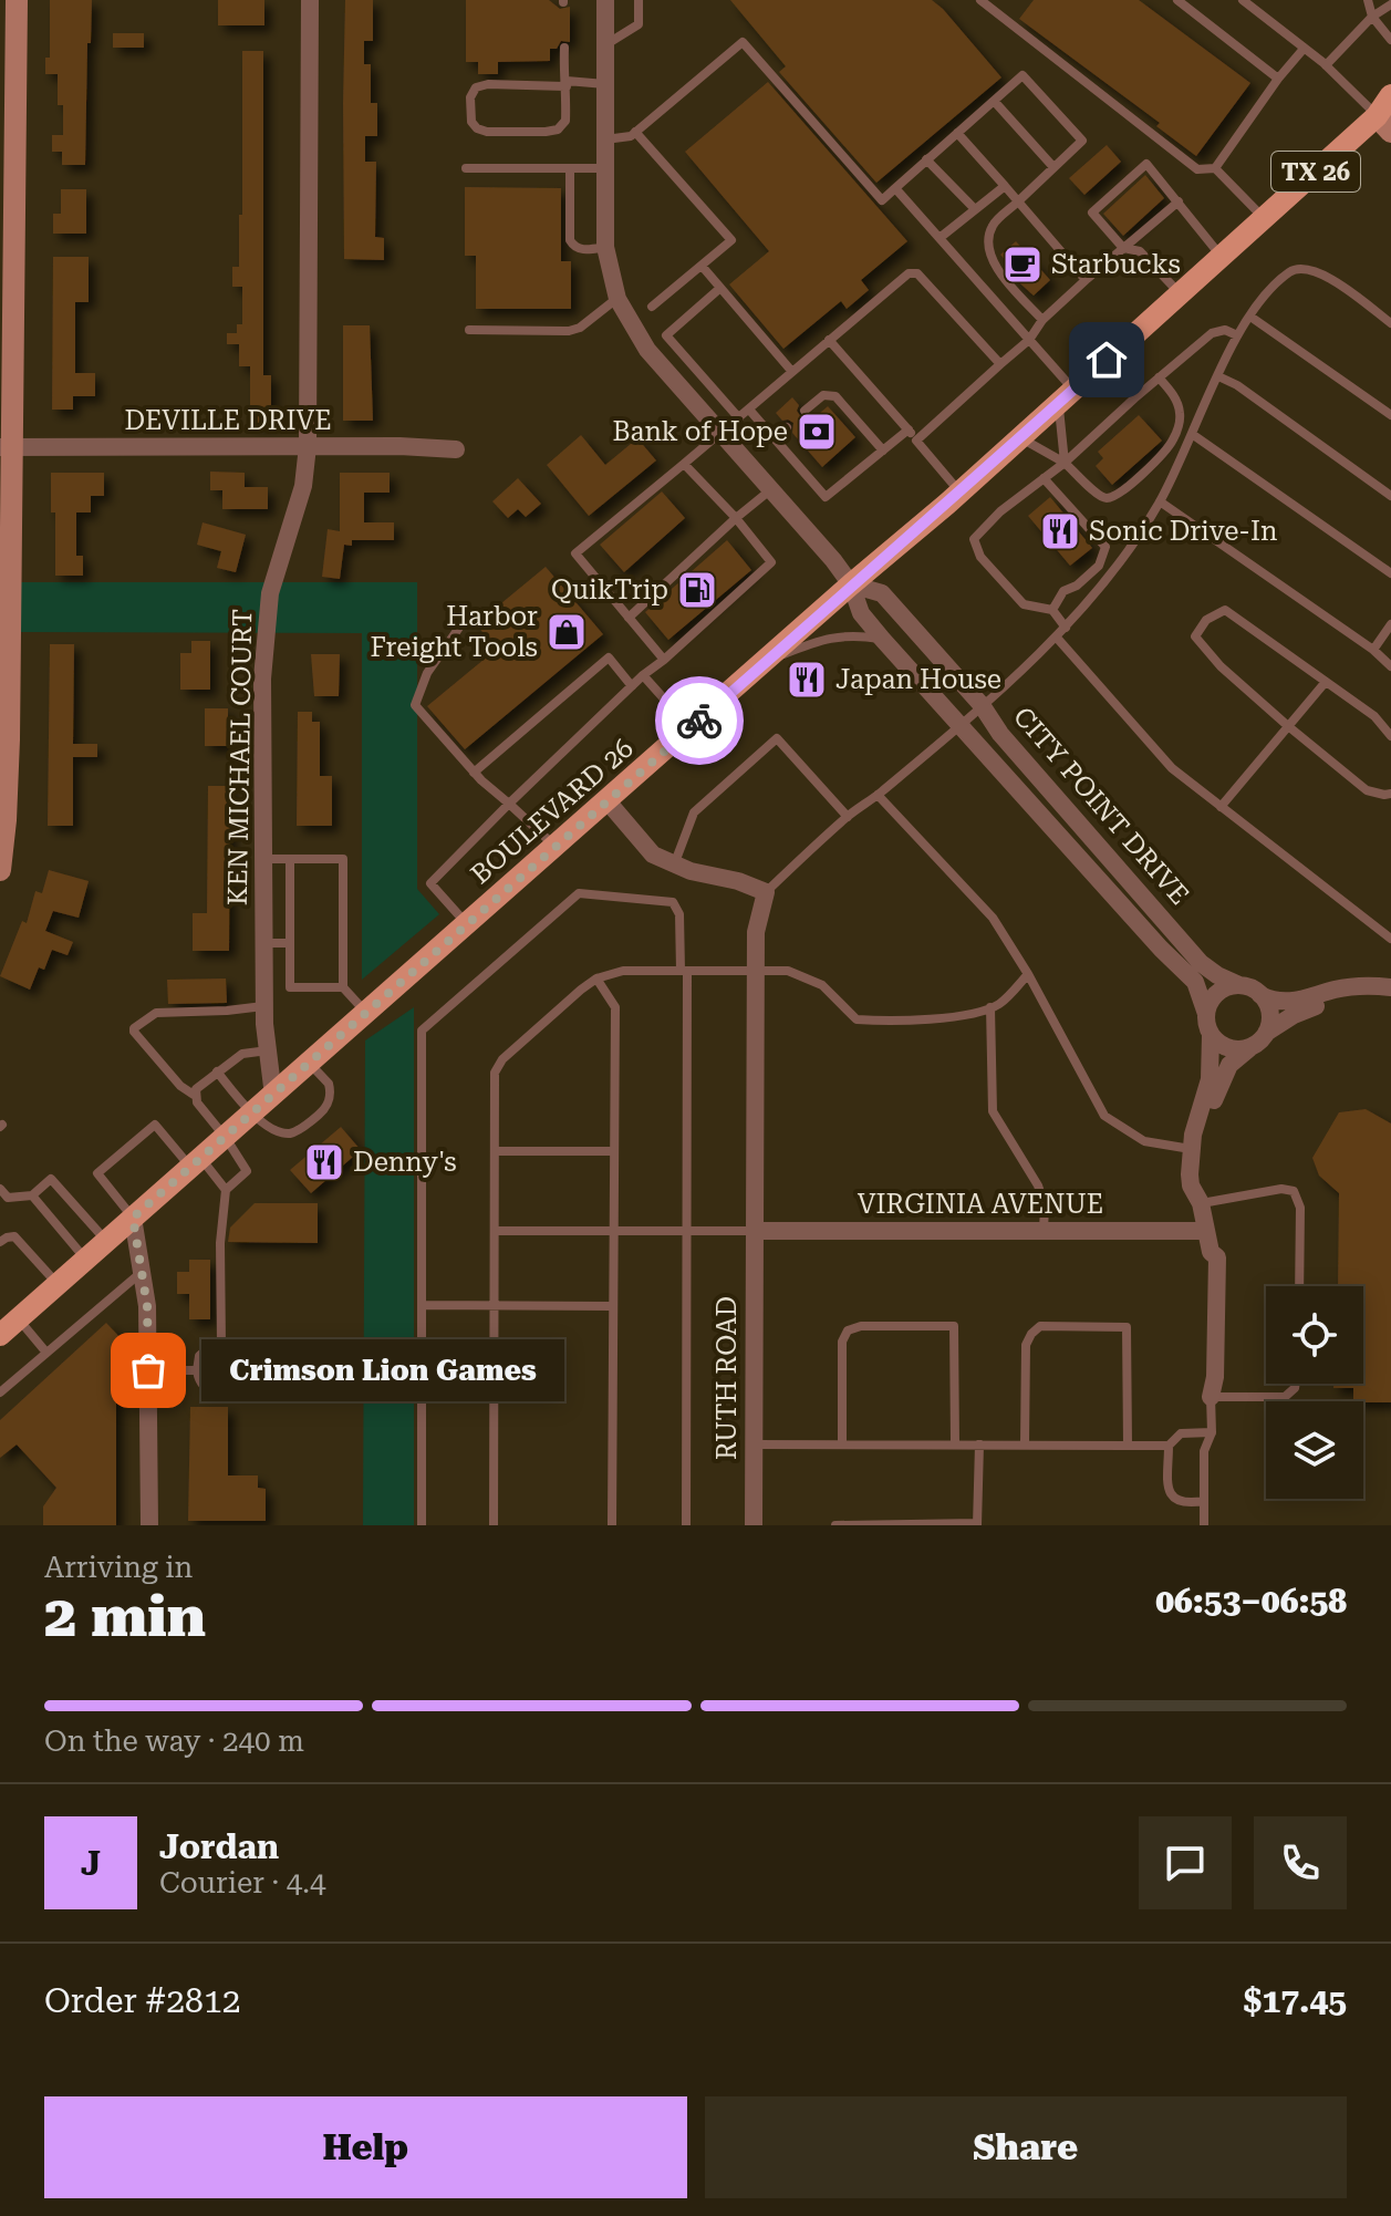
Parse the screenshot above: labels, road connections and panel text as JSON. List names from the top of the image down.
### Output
{
  "streets": {
    "main road": ["TX 26", "BOULEVARD 26"],
    "street": [
      "DEVILLE DRIVE",
      "KEN MICHAEL COURT",
      "CITY POINT DRIVE",
      "VIRGINIA AVENUE",
      "RUTH ROAD"
    ]
  },
  "crossings": [
    ["DEVILLE DRIVE", "KEN MICHAEL COURT"],
    ["KEN MICHAEL COURT", "BOULEVARD 26"],
    ["CITY POINT DRIVE", "BOULEVARD 26"],
    ["VIRGINIA AVENUE", "RUTH ROAD"]
  ],
  "places": {
    "cafe": ["Starbucks"],
    "bank": ["Bank of Hope"],
    "restaurant": ["Sonic Drive-In", "Japan House", "Denny's"],
    "fuel station": ["QuikTrip"],
    "shop": ["Harbor Freight Tools"],
    "other": ["Crimson Lion Games"]
  },
  "page": {
    "bubble": "Crimson Lion Games",
    "heading": ["2 min", "Arriving in", "06:53–06:58"],
    "panel": [
      "Jordan",
      "Courier · 4.4",
      "Order #2812",
      "$17.45"
    ],
    "bar": "On the way · 240 m",
    "round": "J",
    "buttons": ["Help", "Share"]
  }
}
